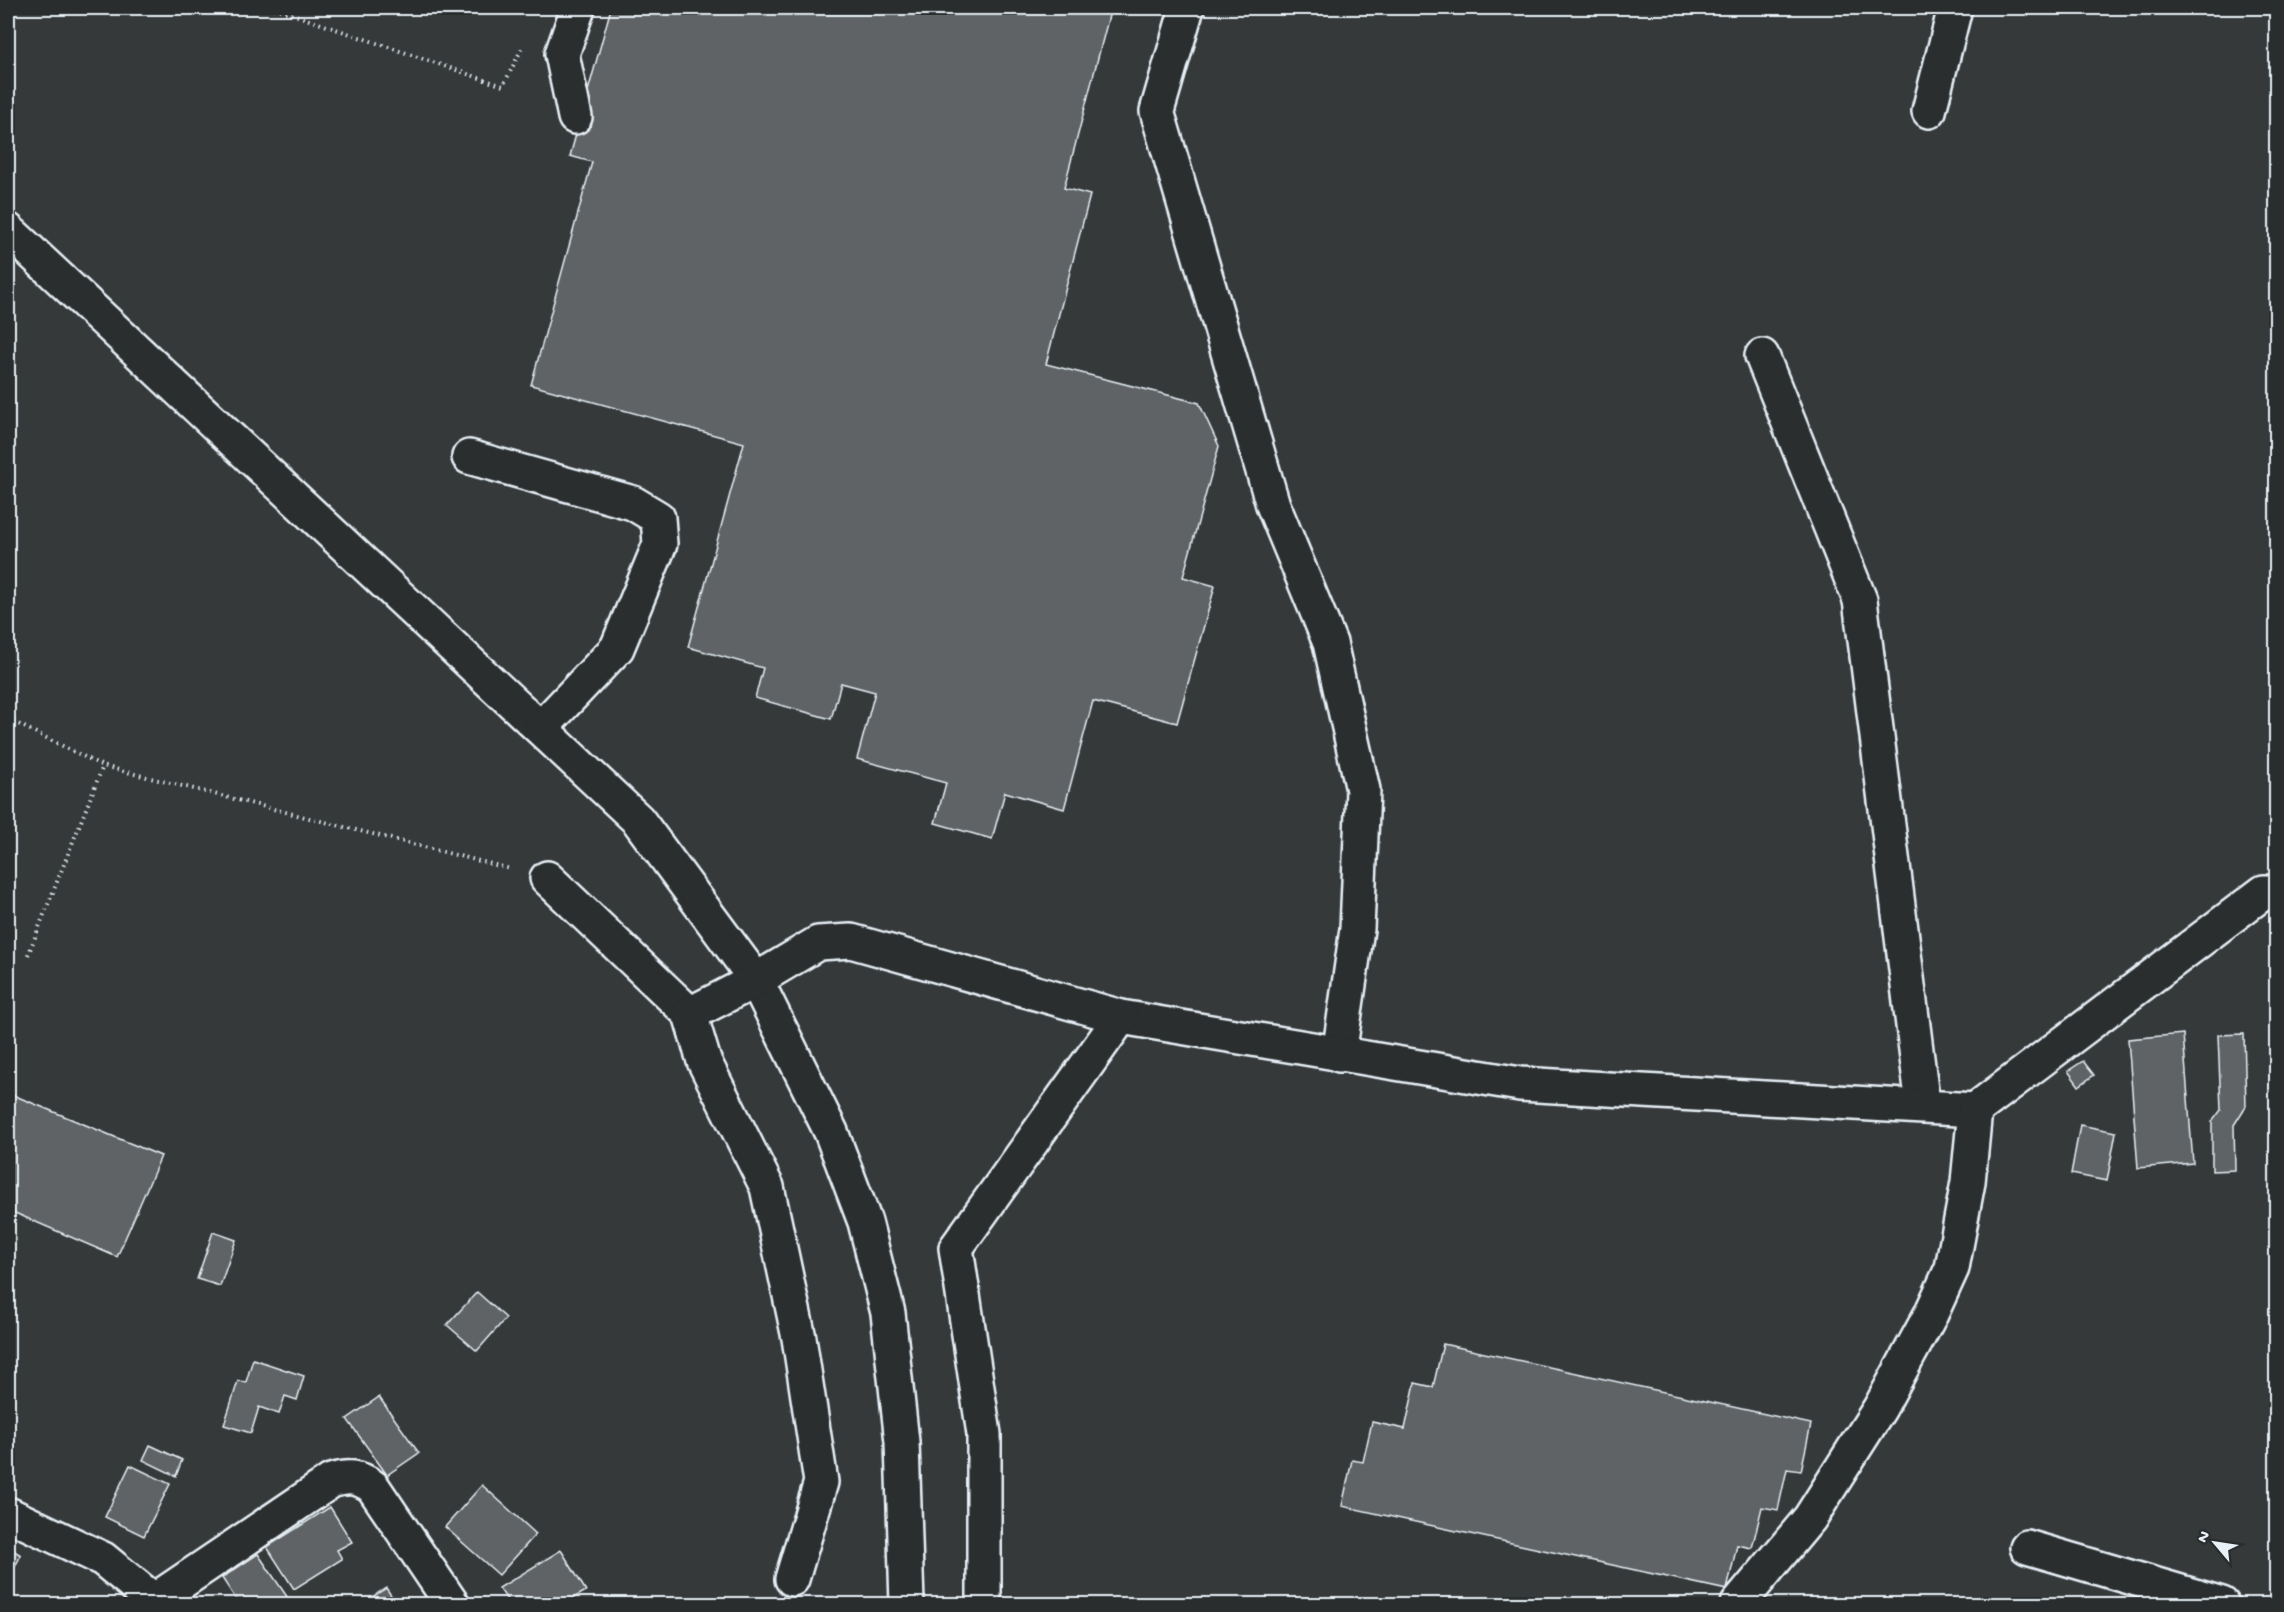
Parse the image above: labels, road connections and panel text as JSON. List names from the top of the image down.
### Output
{
  "north": "top left"
}
